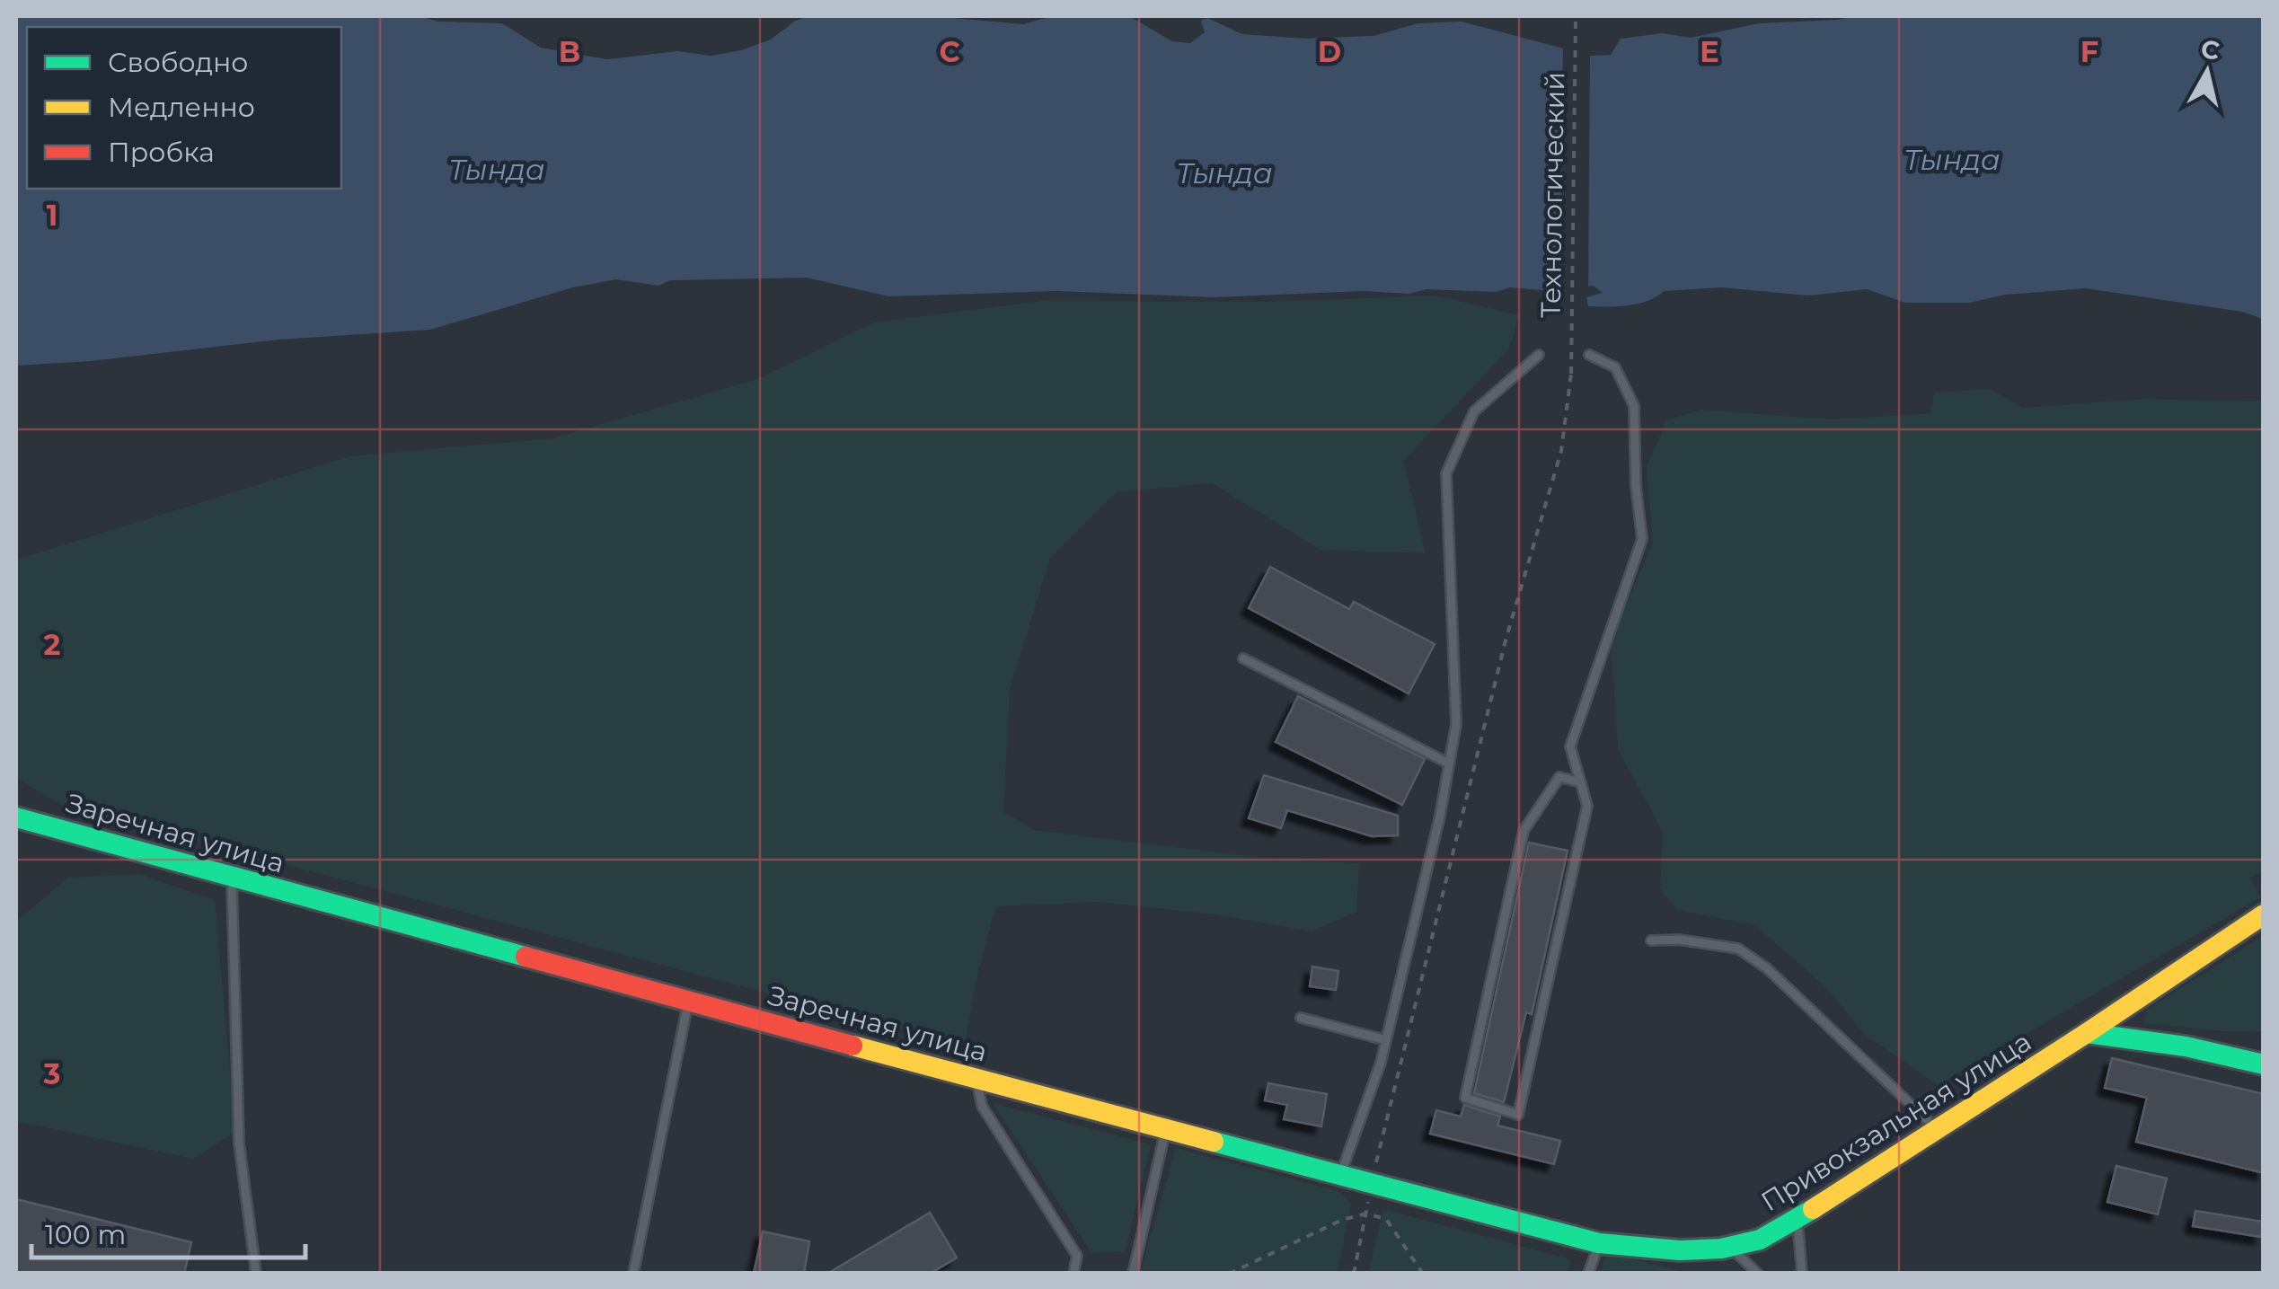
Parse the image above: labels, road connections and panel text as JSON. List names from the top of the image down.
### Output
{
  "streets": {
    "street": ["Заречная улица", "Привокзальная улица"],
    "path": ["Технологический"]
  },
  "crossings": [
    ["Технологический", "Заречная улица"],
    ["Заречная улица", "Привокзальная улица"]
  ],
  "water": ["Тында"],
  "legend": ["Свободно", "Медленно", "Пробка"],
  "scale_bar": "100 m",
  "north": "top",
  "grid": {
    "columns": [
      "B",
      "C",
      "D",
      "E",
      "F"
    ],
    "rows": ["1", "2", "3"]
  }
}
